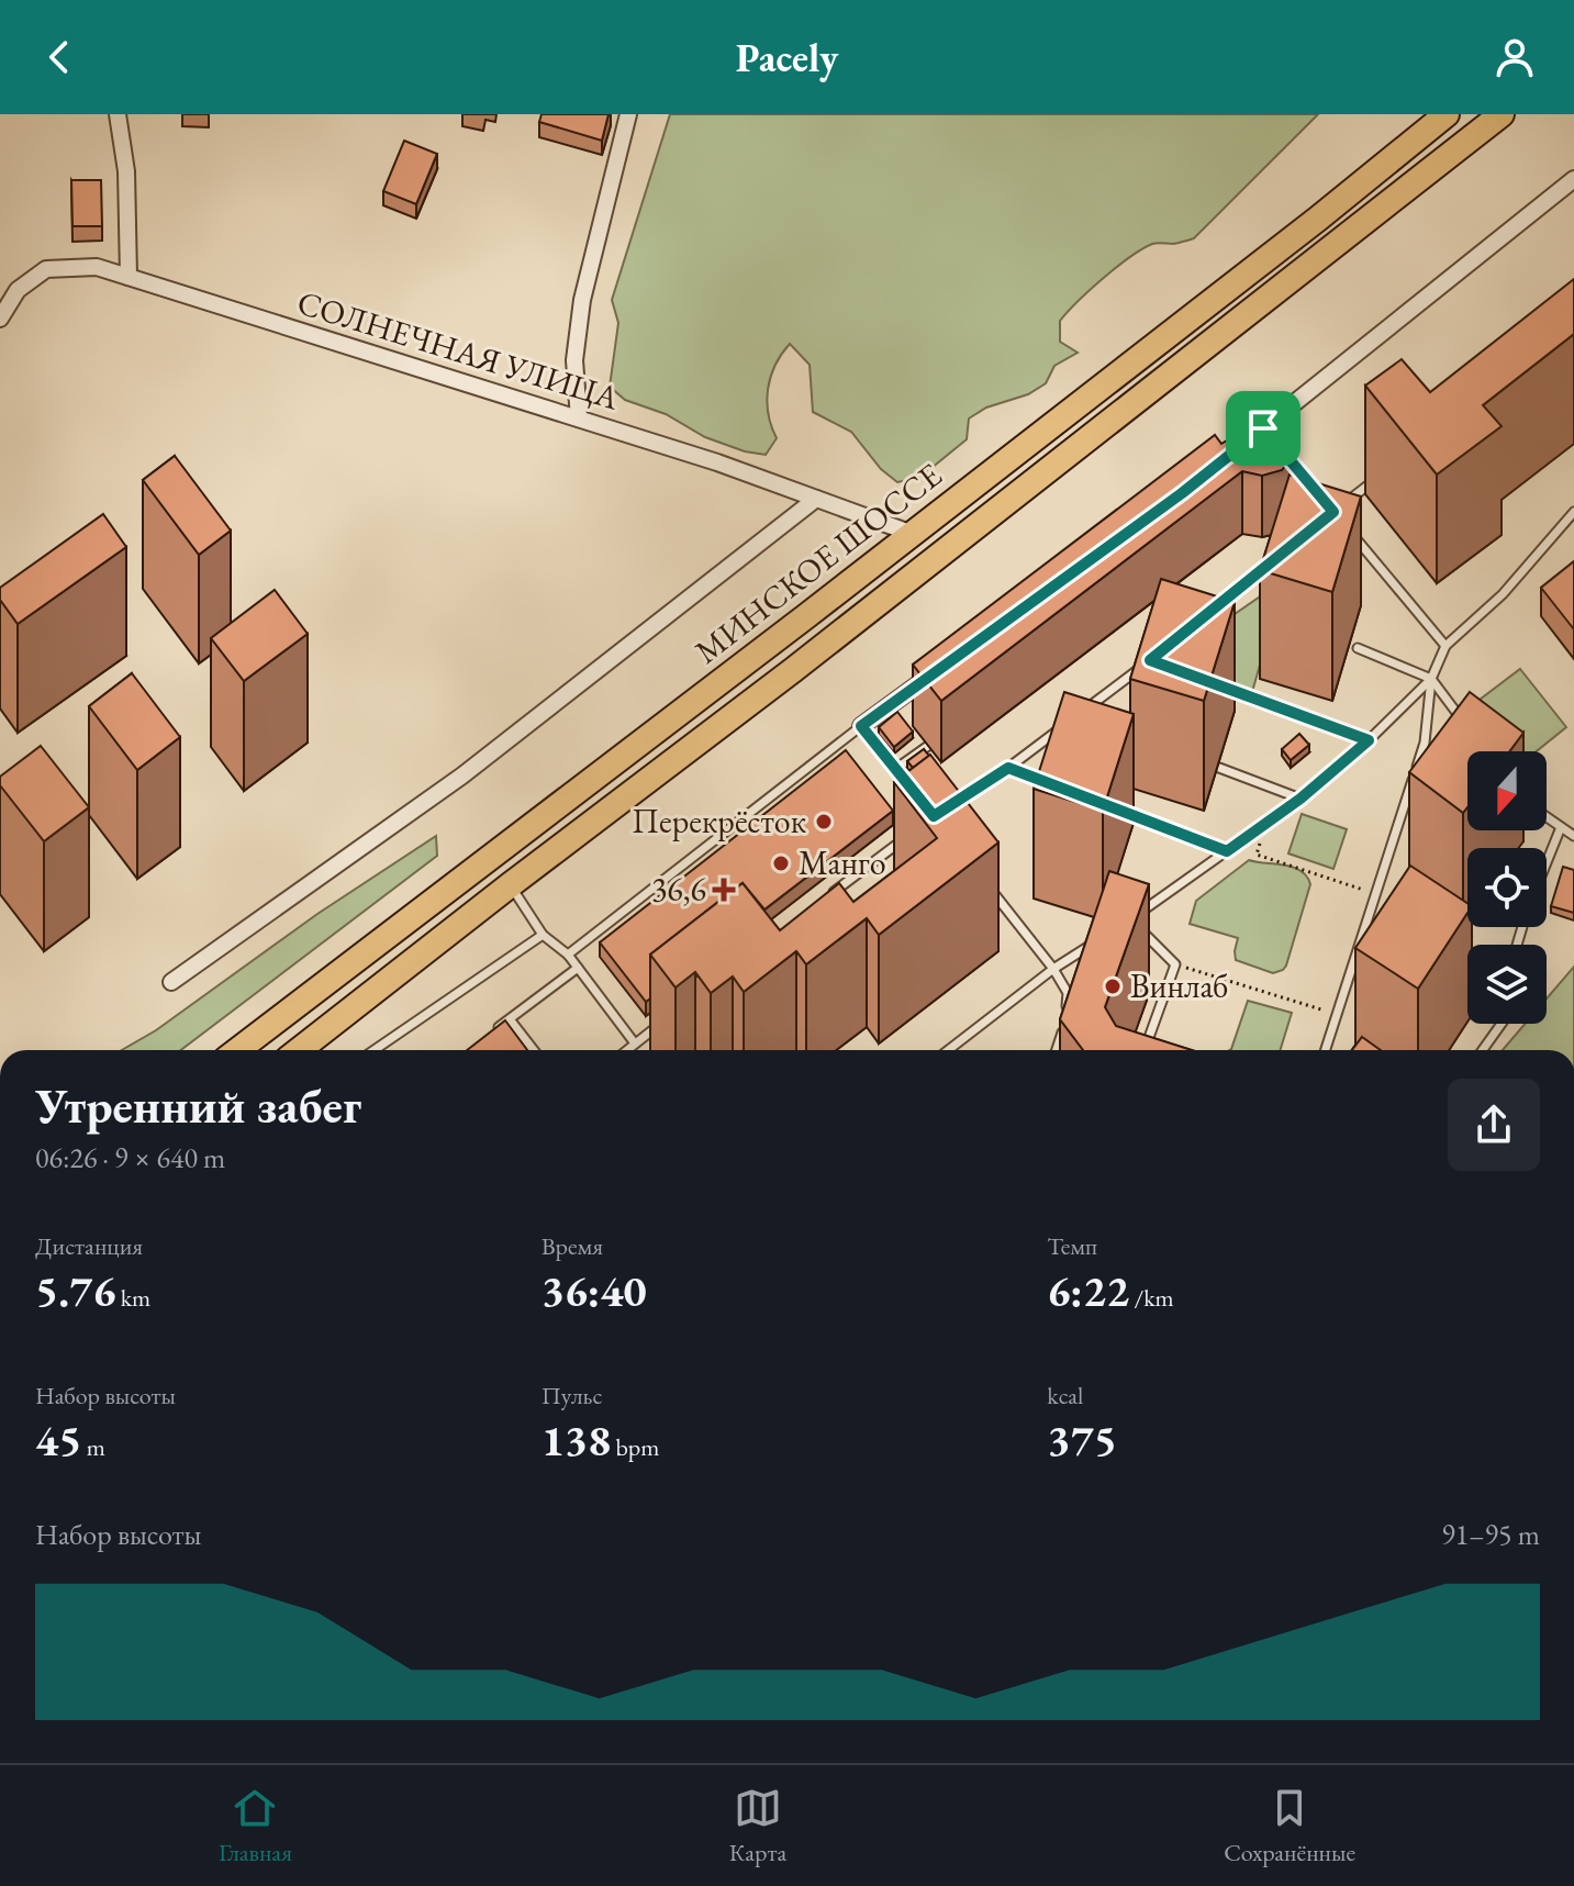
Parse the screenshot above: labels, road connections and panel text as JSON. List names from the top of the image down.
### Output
{
  "streets": {
    "highway": ["МИНСКОЕ ШОССЕ"],
    "street": ["СОЛНЕЧНАЯ УЛИЦА"]
  },
  "crossings": [
    ["СОЛНЕЧНАЯ УЛИЦА", "МИНСКОЕ ШОССЕ"]
  ],
  "places": {
    "other": ["Перекрёсток", "Манго", "Винлаб"],
    "health": ["36,6"]
  },
  "north": "bottom",
  "page": {
    "header": "Pacely",
    "heading": ["Утренний забег", "06:26 · 9 × 640 m"],
    "stats": [
      ["Дистанция", "5.76 km"],
      ["Время", "36:40"],
      ["Темп", "6:22 /km"],
      ["Набор высоты", "45 m"],
      ["Пульс", "138 bpm"],
      ["kcal", "375"]
    ],
    "chart": ["Набор высоты", "91–95 m"],
    "tabs": ["Главная", "Карта", "Сохранённые"]
  }
}
